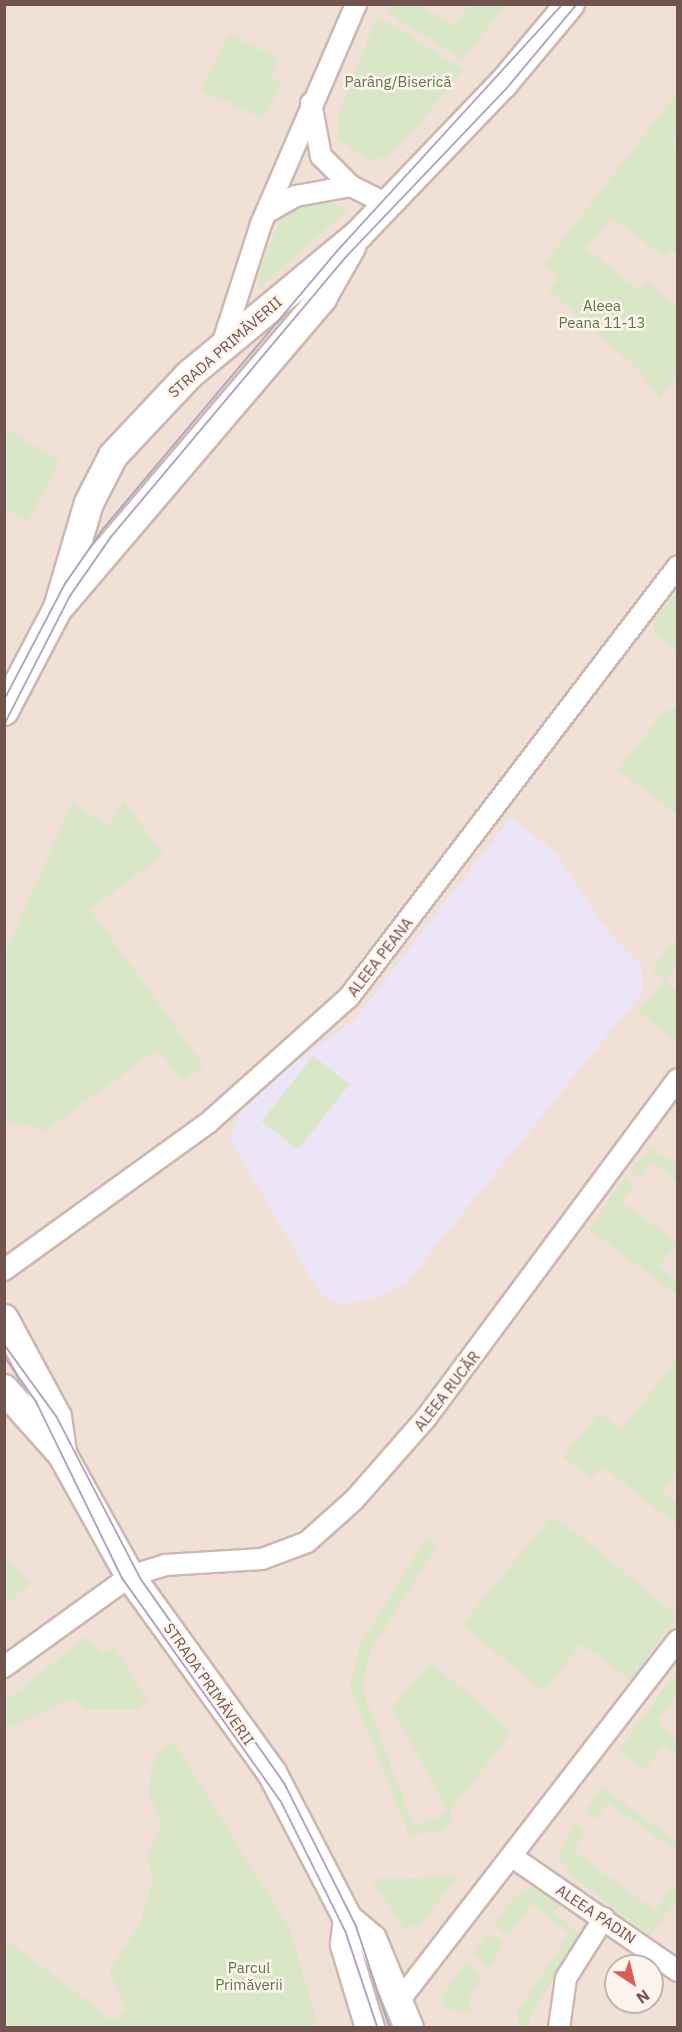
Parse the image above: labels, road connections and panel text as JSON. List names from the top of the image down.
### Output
{
  "streets": {
    "main road": ["STRADA PRIMĂVERII"],
    "street": ["ALEEA PEANA", "ALEEA RUCĂR", "ALEEA PADIN"]
  },
  "crossings": [
    ["STRADA PRIMĂVERII", "ALEEA RUCĂR"]
  ],
  "parks": ["Parâng/Biserică", "Aleea Peana 11-13", "Parcul Primăverii"],
  "north": "bottom right"
}
